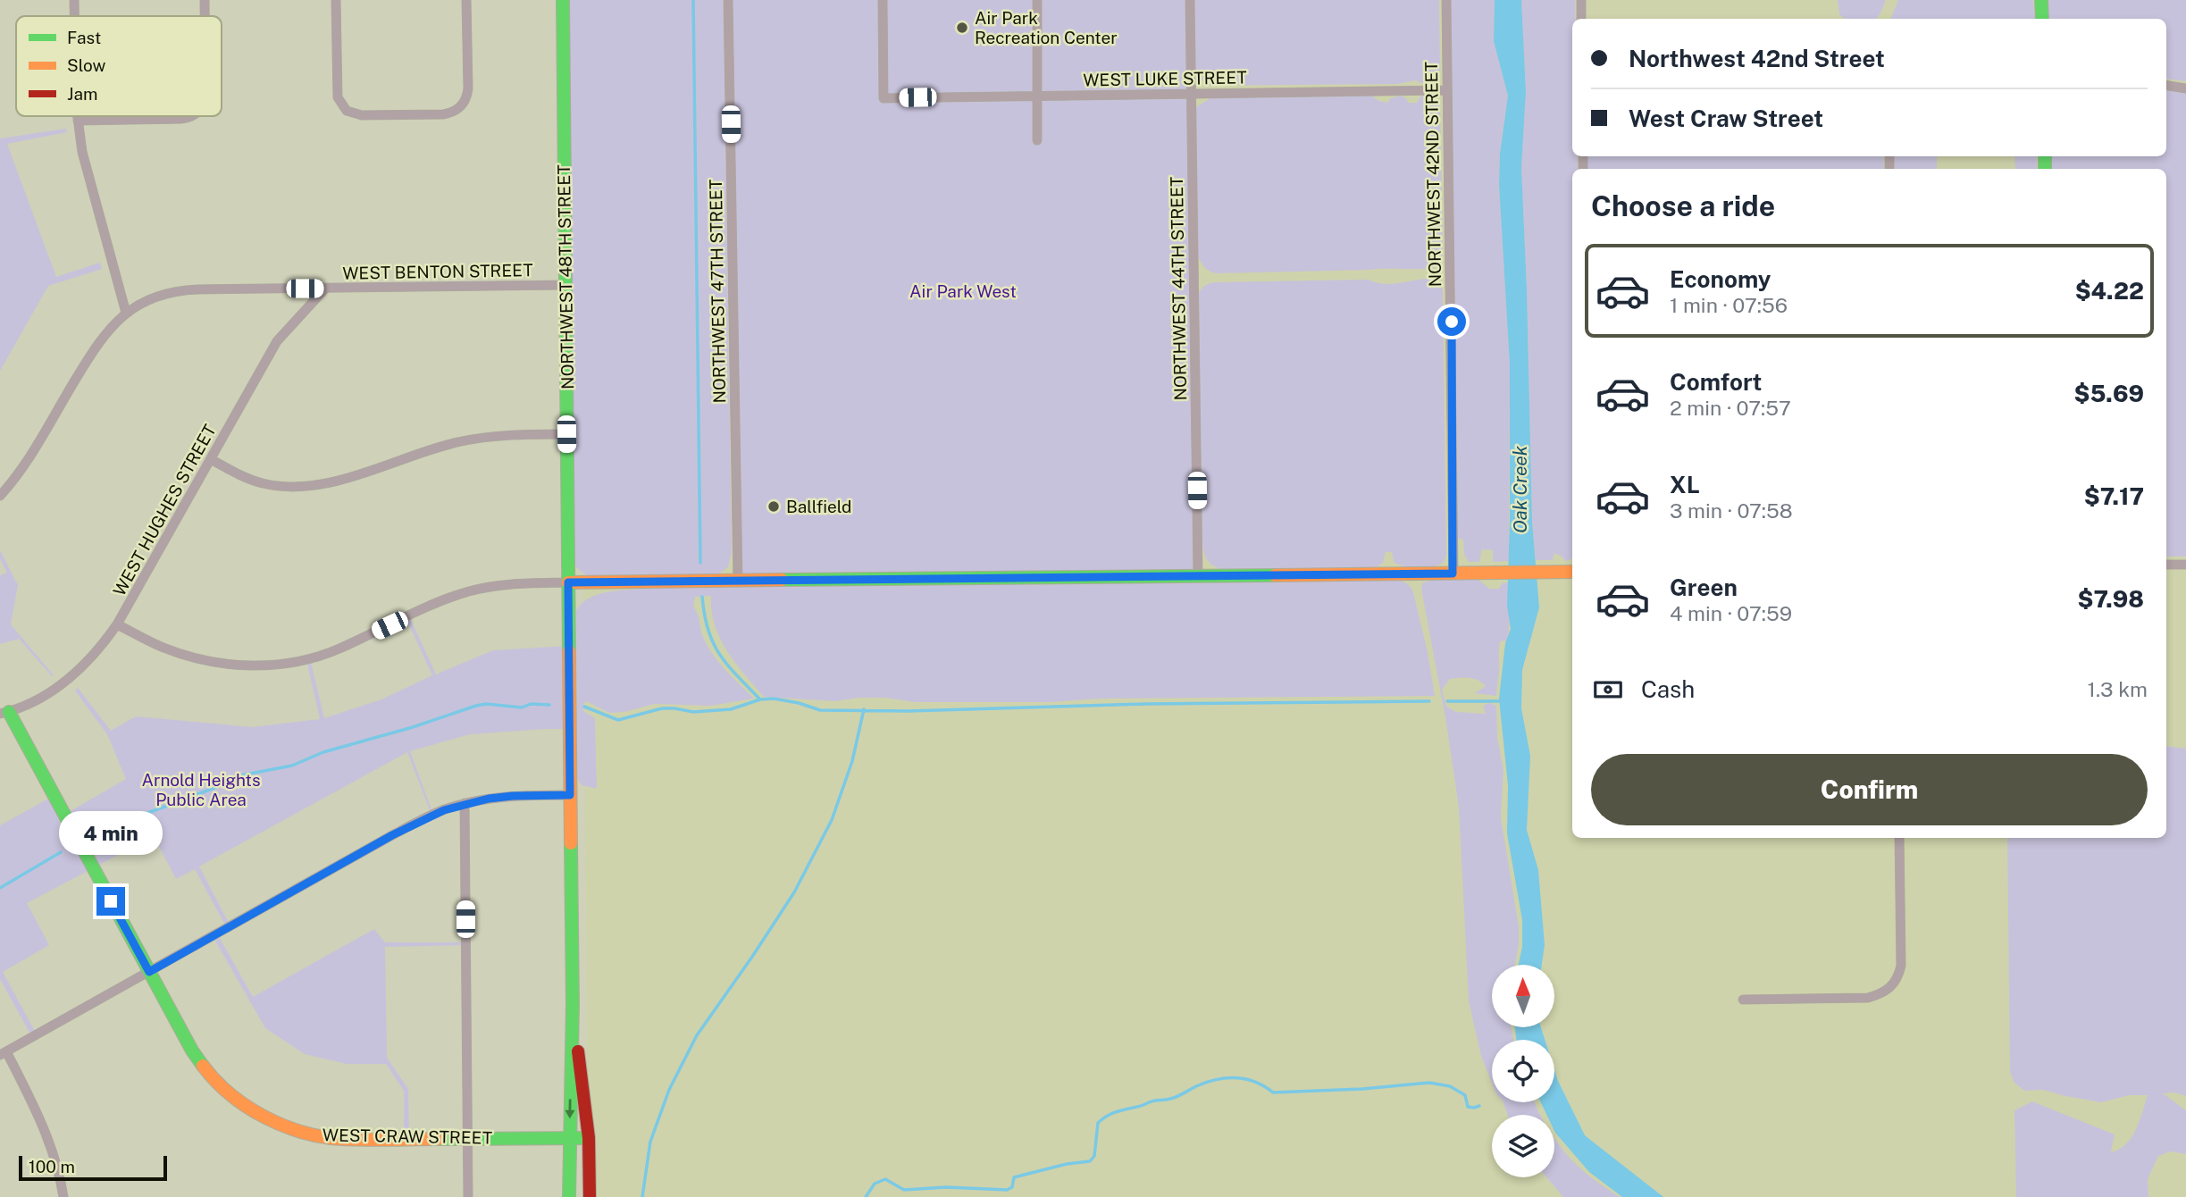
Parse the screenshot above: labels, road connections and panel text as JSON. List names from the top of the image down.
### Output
{
  "streets": {
    "street": [
      "WEST LUKE STREET",
      "NORTHWEST 42ND STREET",
      "WEST BENTON STREET",
      "NORTHWEST 48TH STREET",
      "NORTHWEST 44TH STREET",
      "NORTHWEST 47TH STREET",
      "WEST HUGHES STREET",
      "WEST CRAW STREET"
    ]
  },
  "crossings": [
    ["WEST LUKE STREET", "NORTHWEST 42ND STREET"],
    ["WEST LUKE STREET", "NORTHWEST 44TH STREET"],
    ["WEST BENTON STREET", "NORTHWEST 48TH STREET"],
    ["WEST BENTON STREET", "WEST HUGHES STREET"],
    ["NORTHWEST 48TH STREET", "WEST CRAW STREET"],
    ["WEST HUGHES STREET", "WEST CRAW STREET"]
  ],
  "water": ["Oak Creek"],
  "parks": ["Air Park West", "Arnold Heights Public Area"],
  "places": ["Air Park Recreation Center", "Ballfield"],
  "legend": ["Fast", "Slow", "Jam"],
  "scale_bar": "100 m",
  "north": "top",
  "page": {
    "banner": ["Northwest 42nd Street", "West Craw Street"],
    "heading": "Choose a ride",
    "list": [
      {
        "name": "Economy",
        "note": "1 min · 07:56",
        "value": "$4.22"
      },
      {
        "name": "Comfort",
        "note": "2 min · 07:57",
        "value": "$5.69"
      },
      {
        "name": "XL",
        "note": "3 min · 07:58",
        "value": "$7.17"
      },
      {
        "name": "Green",
        "note": "4 min · 07:59",
        "value": "$7.98"
      }
    ],
    "pay": ["Cash", "1.3 km"],
    "buttons": "Confirm",
    "bubble": "4 min",
    "scale": "100 m"
  }
}
